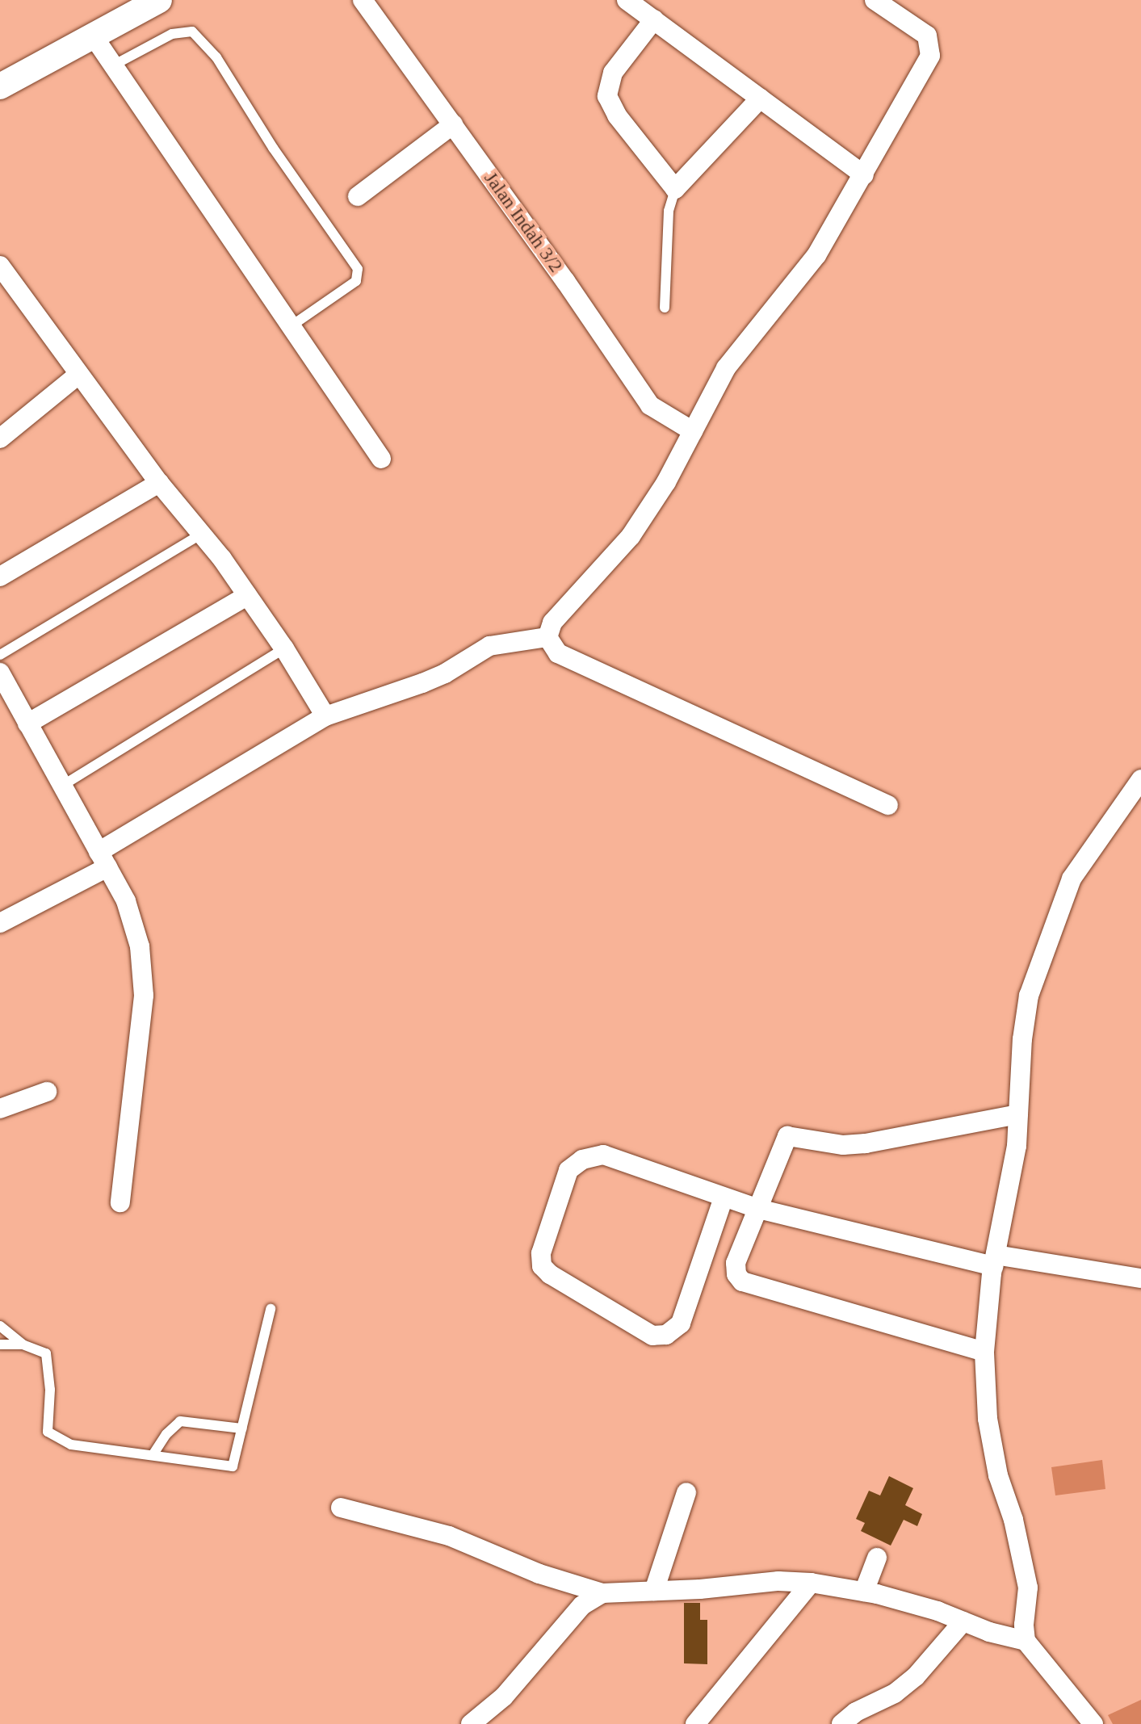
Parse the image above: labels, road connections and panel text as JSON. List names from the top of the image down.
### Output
{
  "streets": {
    "street": ["Jalan Indah 3/2"]
  }
}
